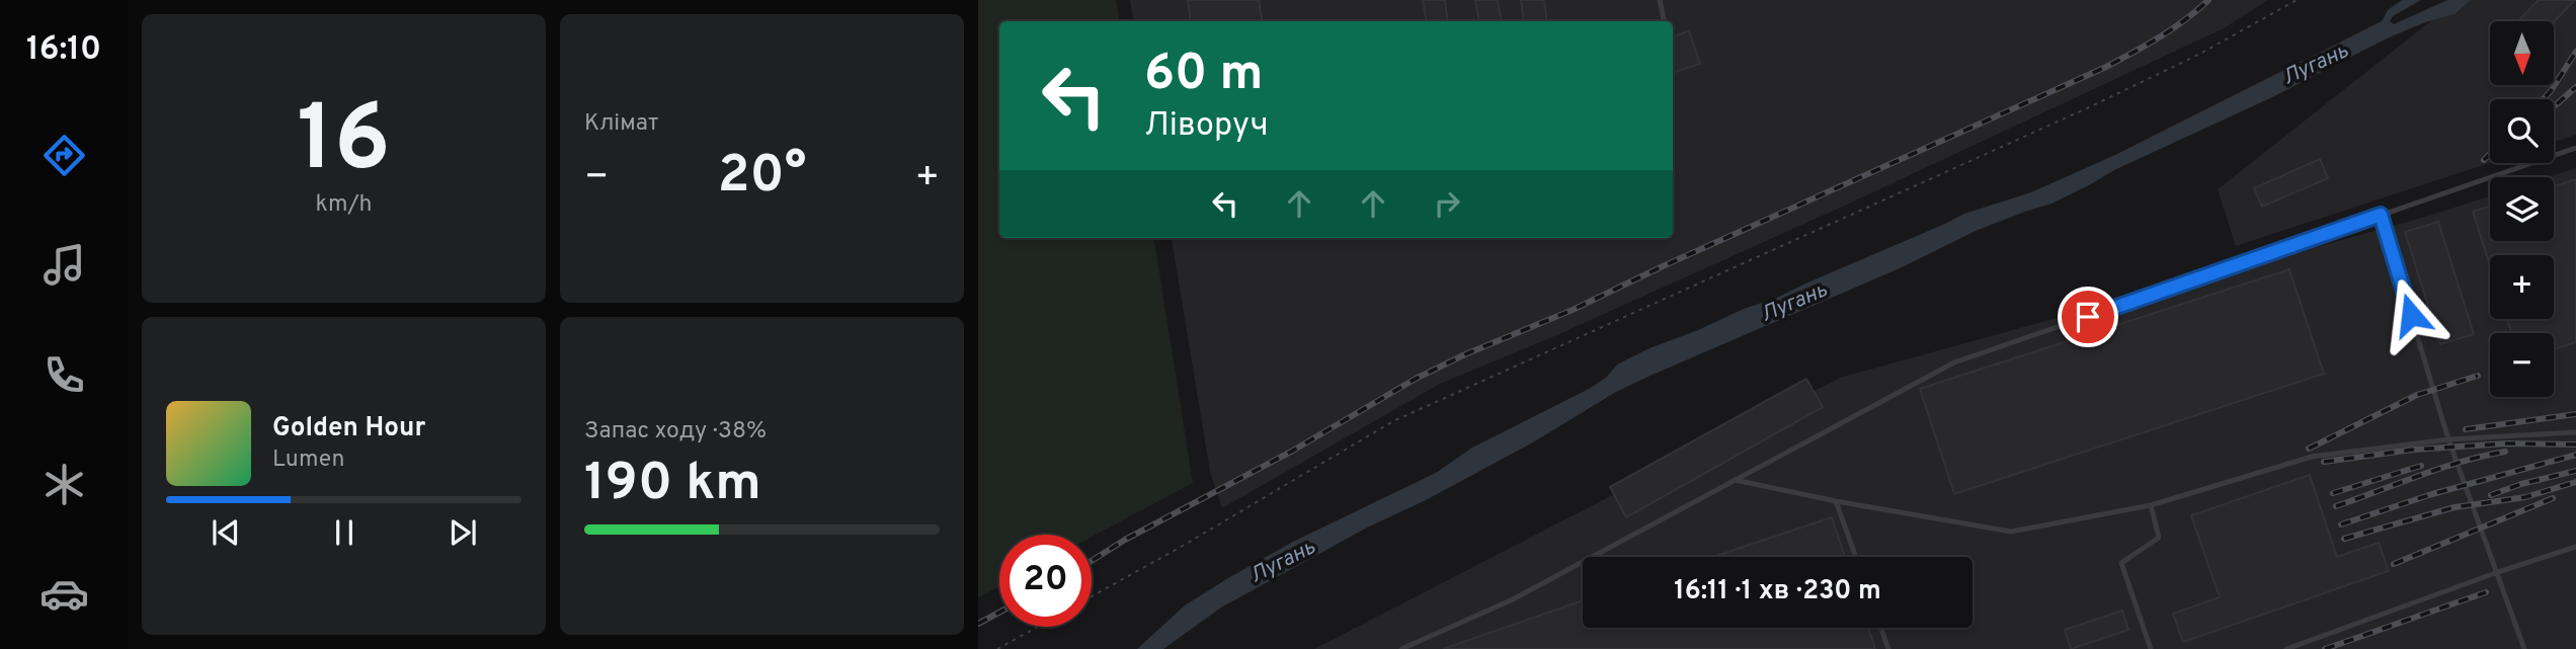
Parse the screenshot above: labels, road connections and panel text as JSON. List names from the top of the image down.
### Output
{
  "water": ["Лугань"],
  "north": "bottom",
  "page": {
    "tabs": "16:10",
    "tile": [
      ["16", "km/h"],
      "Клімат",
      ["Запас ходу · 38%", "190 km"]
    ],
    "map_buttons": ["+", "−"],
    "turn": ["60 m", "Ліворуч"],
    "heat": ["−", "20°", "+"],
    "song": ["Golden Hour", "Lumen"],
    "limit": "20",
    "trip": "16:11 · 1 хв · 230 m"
  }
}
